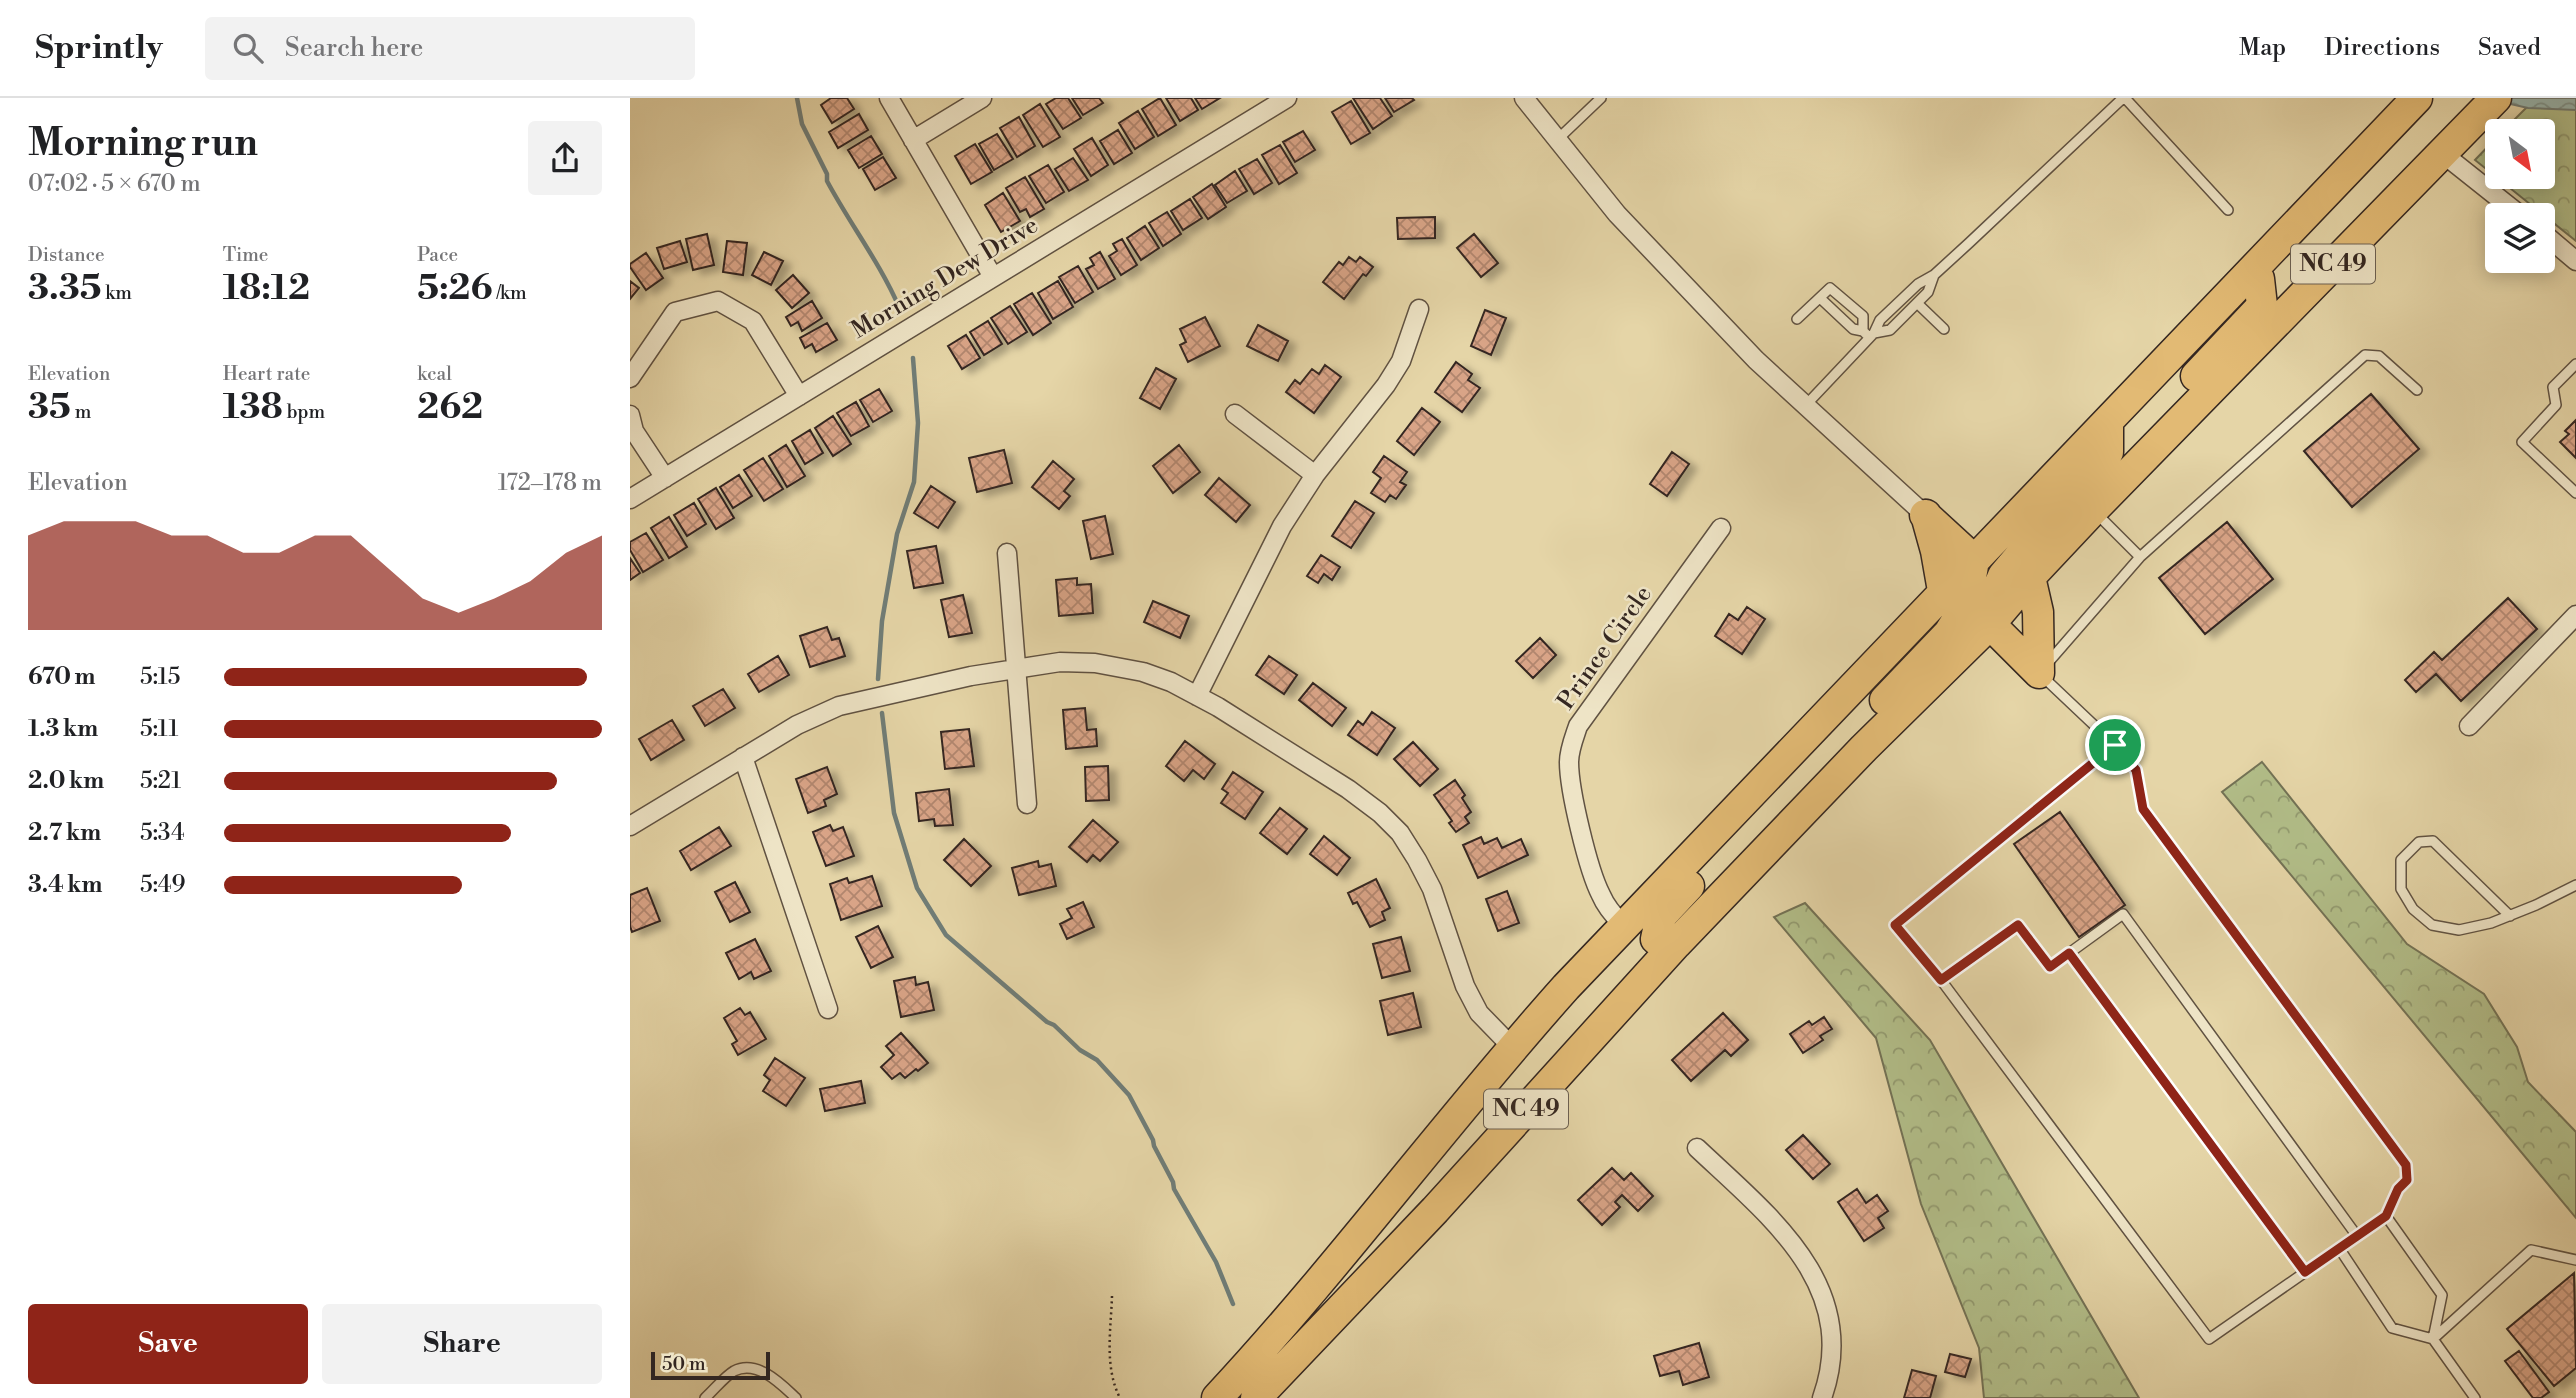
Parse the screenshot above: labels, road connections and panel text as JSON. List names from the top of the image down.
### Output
{
  "streets": {
    "highway": ["NC 49"],
    "street": ["Morning Dew Drive", "Prince Circle"]
  },
  "crossings": [
    ["NC 49", "Prince Circle"]
  ],
  "scale_bar": "50 m",
  "north": "bottom right",
  "page": {
    "header": "Sprintly",
    "search": "Search here",
    "nav": ["Map", "Directions", "Saved"],
    "heading": ["Morning run", "07:02 · 5 × 670 m"],
    "stats": [
      ["Distance", "3.35 km"],
      ["Time", "18:12"],
      ["Pace", "5:26 /km"],
      ["Elevation", "35 m"],
      ["Heart rate", "138 bpm"],
      ["kcal", "262"]
    ],
    "chart": ["Elevation", "172–178 m"],
    "list": [
      {
        "name": "670 m",
        "note": "5:15"
      },
      {
        "name": "1.3 km",
        "note": "5:11"
      },
      {
        "name": "2.0 km",
        "note": "5:21"
      },
      {
        "name": "2.7 km",
        "note": "5:34"
      },
      {
        "name": "3.4 km",
        "note": "5:49"
      }
    ],
    "buttons": ["Save", "Share"],
    "scale": "50 m"
  }
}
